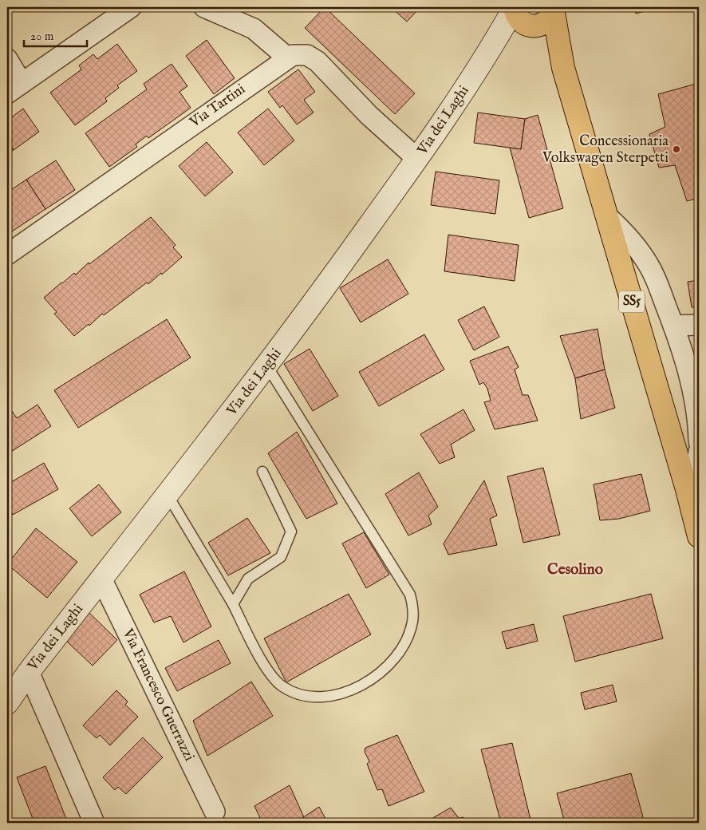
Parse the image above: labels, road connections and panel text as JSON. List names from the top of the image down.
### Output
{
  "streets": {
    "main road": ["SS5"],
    "street": ["Via Tartini", "Via dei Laghi", "Via Francesco Guerrazzi"]
  },
  "crossings": [
    ["Via Tartini", "Via dei Laghi"],
    ["Via dei Laghi", "SS5"],
    ["Via dei Laghi", "Via Francesco Guerrazzi"]
  ],
  "districts": ["Cesolino"],
  "places": ["Concessionaria Volkswagen Sterpetti"],
  "scale_bar": "20 m"
}
